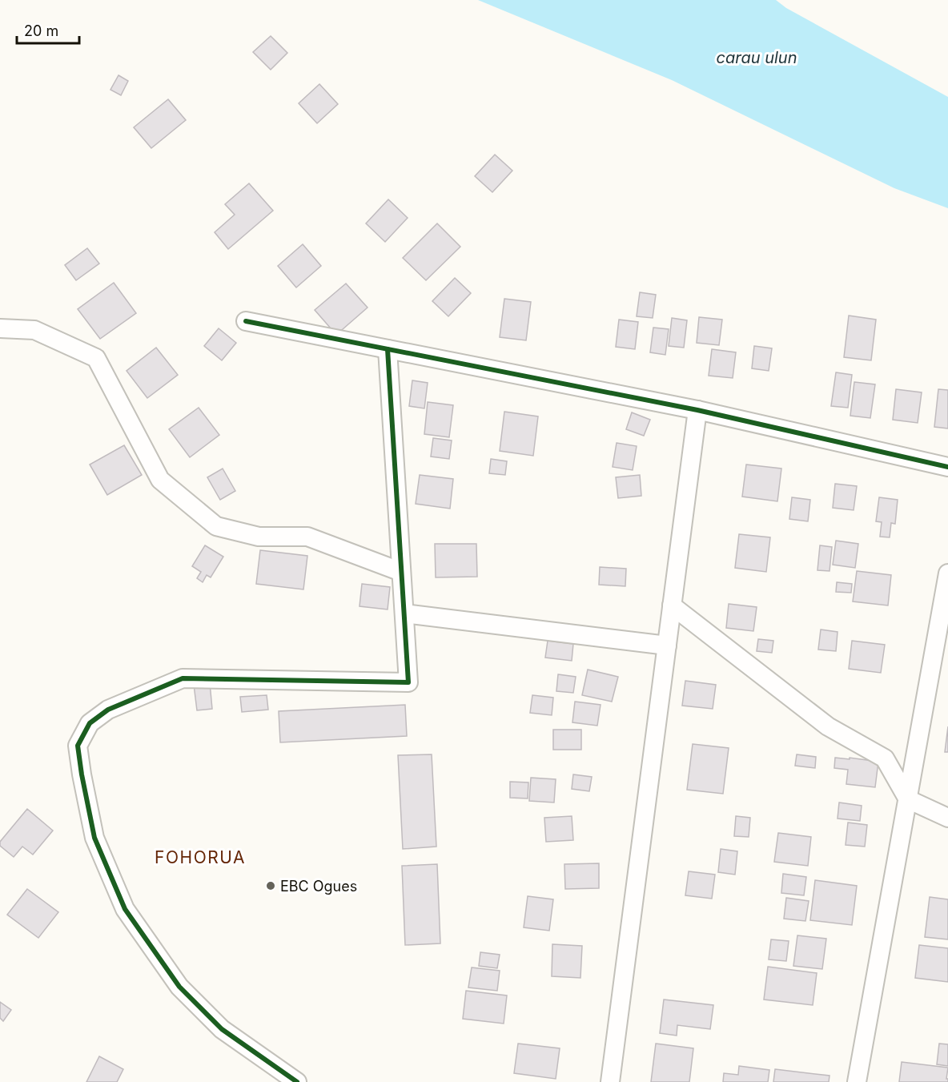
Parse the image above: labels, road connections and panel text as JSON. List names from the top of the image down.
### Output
{
  "districts": ["FOHORUA"],
  "water": ["carau ulun"],
  "places": ["EBC Ogues"],
  "scale_bar": "20 m"
}
